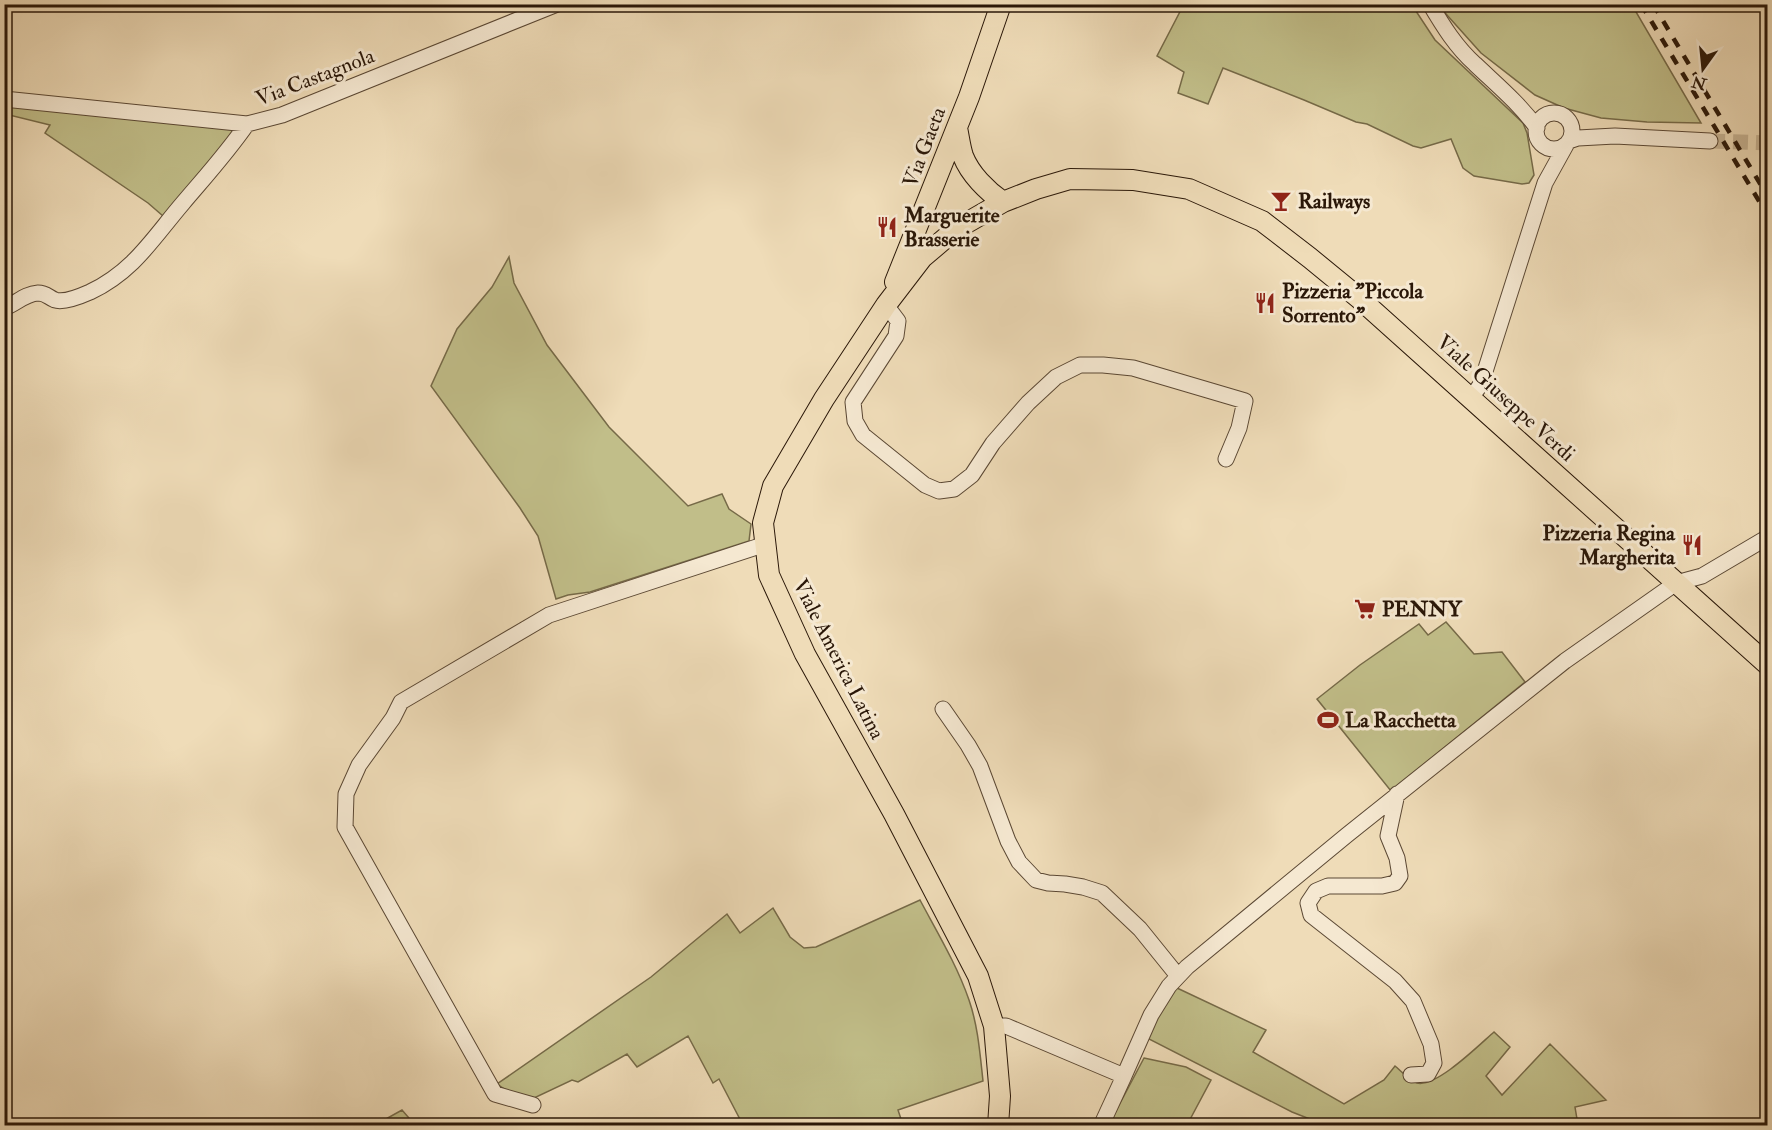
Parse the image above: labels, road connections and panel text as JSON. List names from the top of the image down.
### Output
{
  "streets": {
    "main road": ["Via Gaeta", "Viale Giuseppe Verdi", "Viale America Latina"],
    "street": ["Via Castagnola"]
  },
  "crossings": [
    ["Via Gaeta", "Viale America Latina"],
    ["Viale Giuseppe Verdi", "Viale America Latina"]
  ],
  "places": {
    "bar": ["Railways"],
    "restaurant": ["Marguerite Brasserie", "Pizzeria \"Piccola Sorrento\"", "Pizzeria Regina Margherita"],
    "supermarket": ["PENNY"],
    "sports": ["La Racchetta"]
  },
  "north": "bottom"
}
